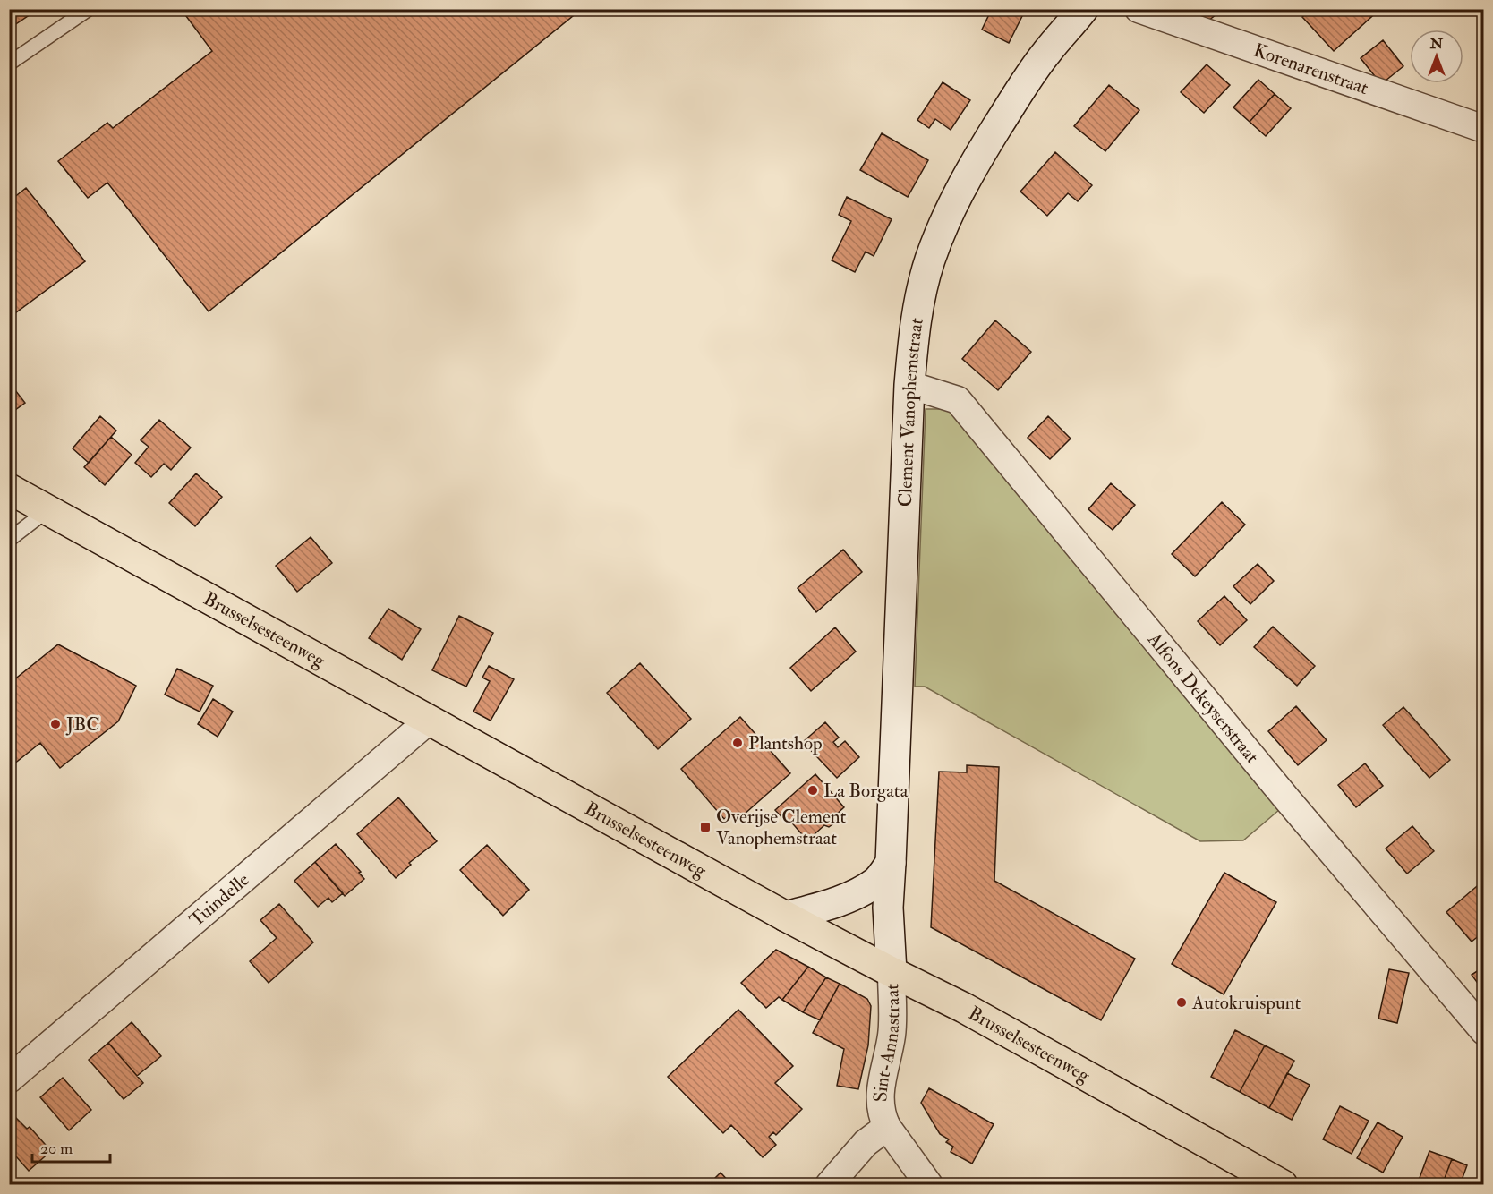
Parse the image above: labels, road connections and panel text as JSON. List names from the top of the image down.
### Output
{
  "streets": {
    "main road": ["Brusselsesteenweg"],
    "street": [
      "Korenarenstraat",
      "Clement Vanophemstraat",
      "Alfons Dekeyserstraat",
      "Tuindelle",
      "Sint-Annastraat"
    ]
  },
  "crossings": [
    ["Clement Vanophemstraat", "Brusselsesteenweg"],
    ["Clement Vanophemstraat", "Alfons Dekeyserstraat"],
    ["Clement Vanophemstraat", "Sint-Annastraat"],
    ["Brusselsesteenweg", "Tuindelle"],
    ["Brusselsesteenweg", "Sint-Annastraat"]
  ],
  "places": {
    "other": [
      "JBC",
      "Plantshop",
      "La Borgata",
      "Autokruispunt"
    ],
    "transit": ["Overijse Clement Vanophemstraat"]
  },
  "scale_bar": "20 m",
  "north": "top"
}
